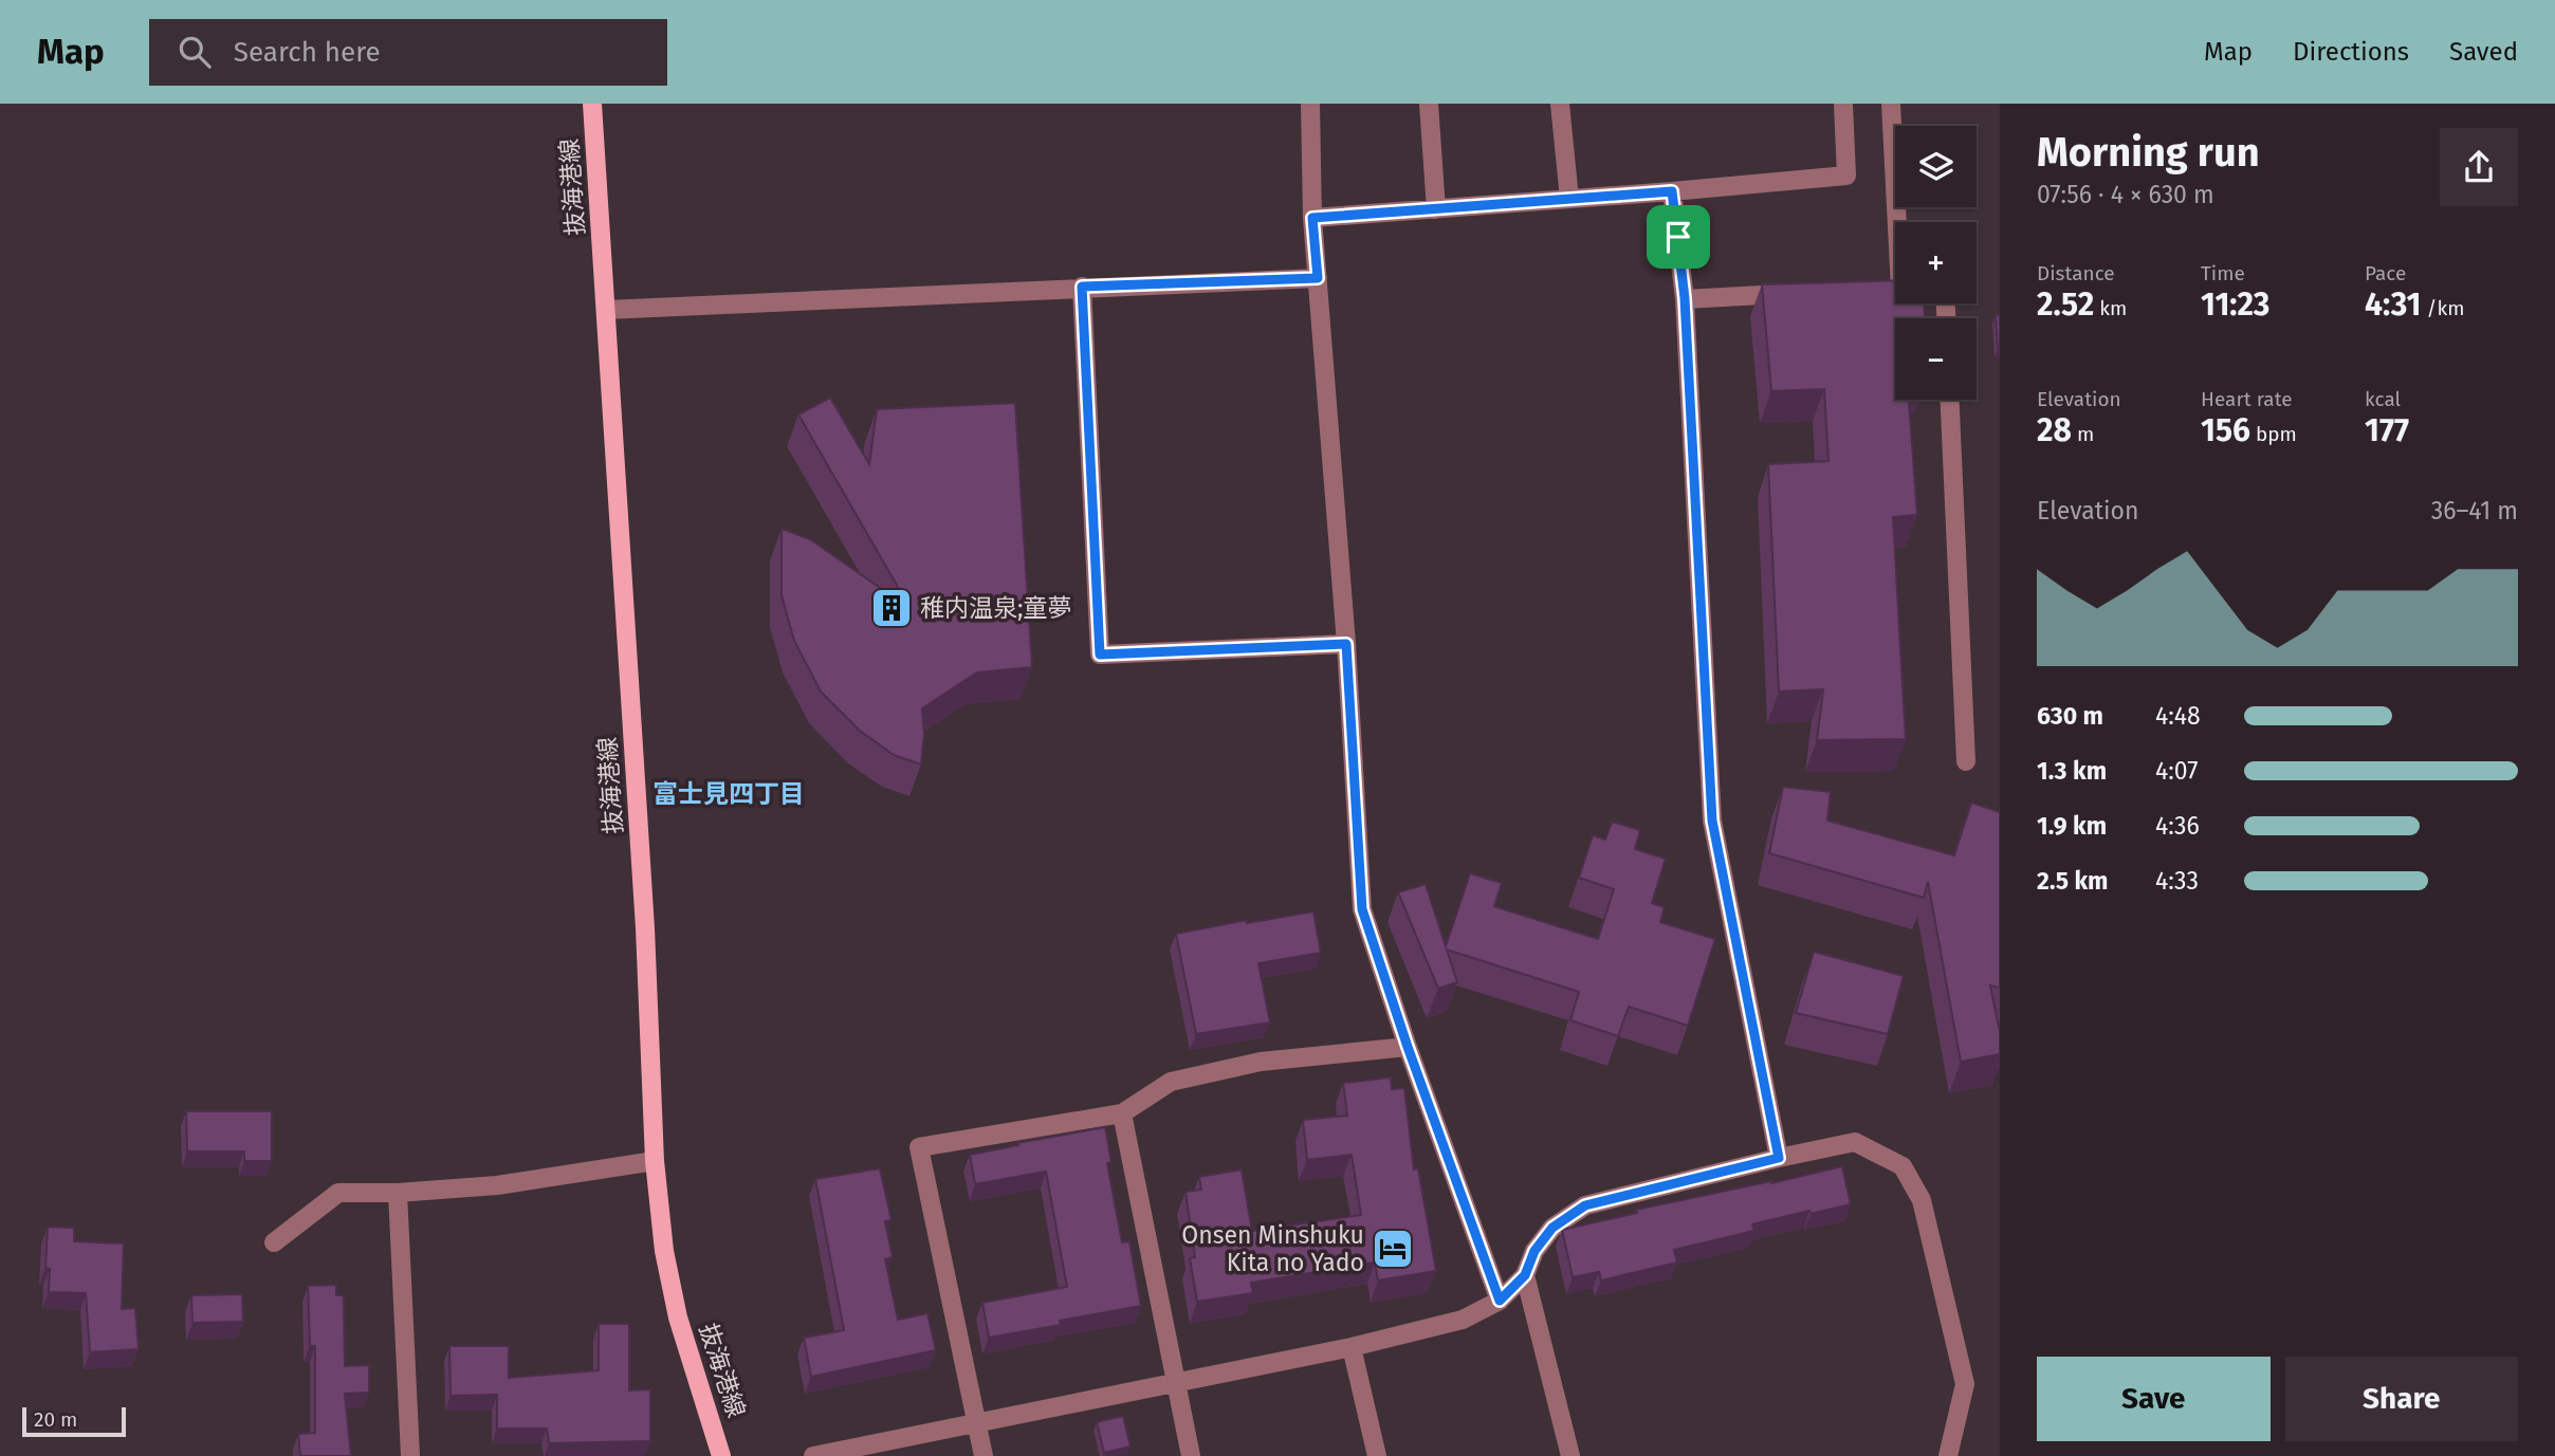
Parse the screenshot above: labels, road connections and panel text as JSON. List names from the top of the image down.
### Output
{
  "streets": {
    "main road": ["抜海港線"]
  },
  "districts": ["富士見四丁目"],
  "places": {
    "building": ["稚内温泉;童夢"],
    "hotel": ["Onsen Minshuku Kita no Yado"]
  },
  "scale_bar": "20 m",
  "page": {
    "header": "Map",
    "search": "Search here",
    "nav": ["Map", "Directions", "Saved"],
    "heading": ["Morning run", "07:56 · 4 × 630 m"],
    "map_buttons": ["+", "−"],
    "stats": [
      ["Distance", "2.52 km"],
      ["Time", "11:23"],
      ["Pace", "4:31 /km"],
      ["Elevation", "28 m"],
      ["Heart rate", "156 bpm"],
      ["kcal", "177"]
    ],
    "chart": ["Elevation", "36–41 m"],
    "list": [
      {
        "name": "630 m",
        "note": "4:48"
      },
      {
        "name": "1.3 km",
        "note": "4:07"
      },
      {
        "name": "1.9 km",
        "note": "4:36"
      },
      {
        "name": "2.5 km",
        "note": "4:33"
      }
    ],
    "buttons": ["Save", "Share"],
    "scale": "20 m"
  }
}
